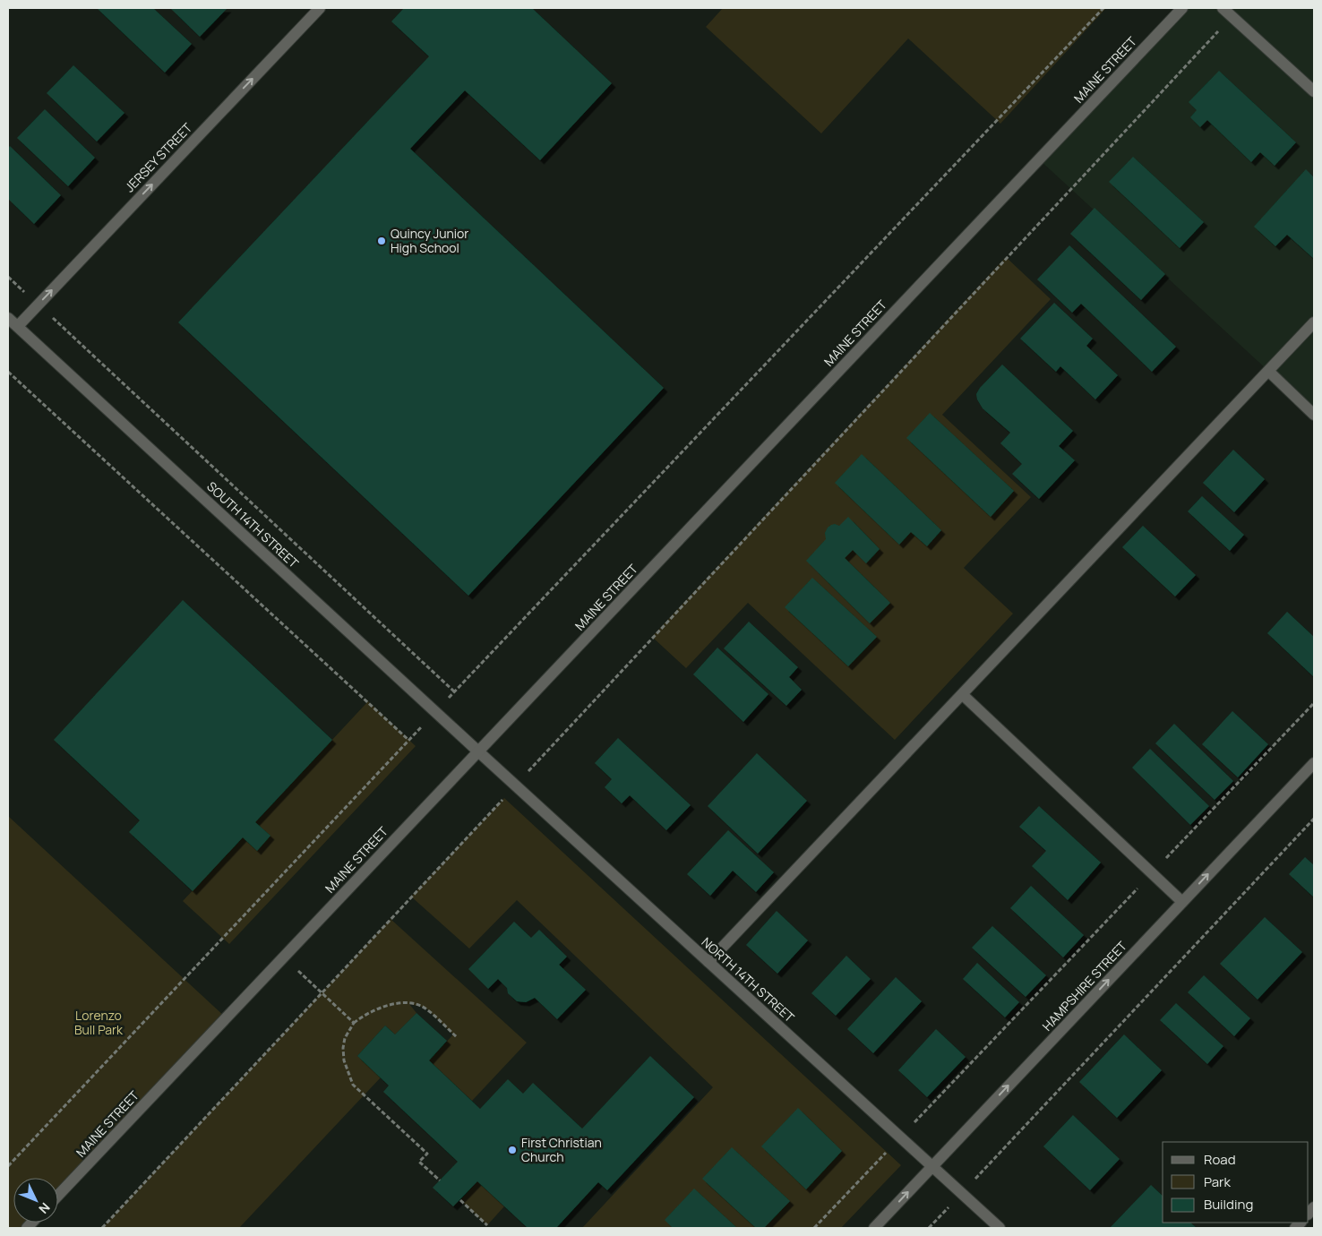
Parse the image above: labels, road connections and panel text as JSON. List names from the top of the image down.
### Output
{
  "streets": {
    "street": [
      "MAINE STREET",
      "JERSEY STREET",
      "SOUTH 14TH STREET",
      "NORTH 14TH STREET",
      "HAMPSHIRE STREET"
    ]
  },
  "crossings": [
    ["MAINE STREET", "SOUTH 14TH STREET"],
    ["MAINE STREET", "NORTH 14TH STREET"],
    ["JERSEY STREET", "SOUTH 14TH STREET"],
    ["SOUTH 14TH STREET", "NORTH 14TH STREET"],
    ["NORTH 14TH STREET", "HAMPSHIRE STREET"]
  ],
  "one_way": ["JERSEY STREET", "HAMPSHIRE STREET"],
  "parks": ["Lorenzo Bull Park"],
  "places": ["Quincy Junior High School", "First Christian Church"],
  "legend": ["Road", "Park", "Building"],
  "north": "bottom right"
}
